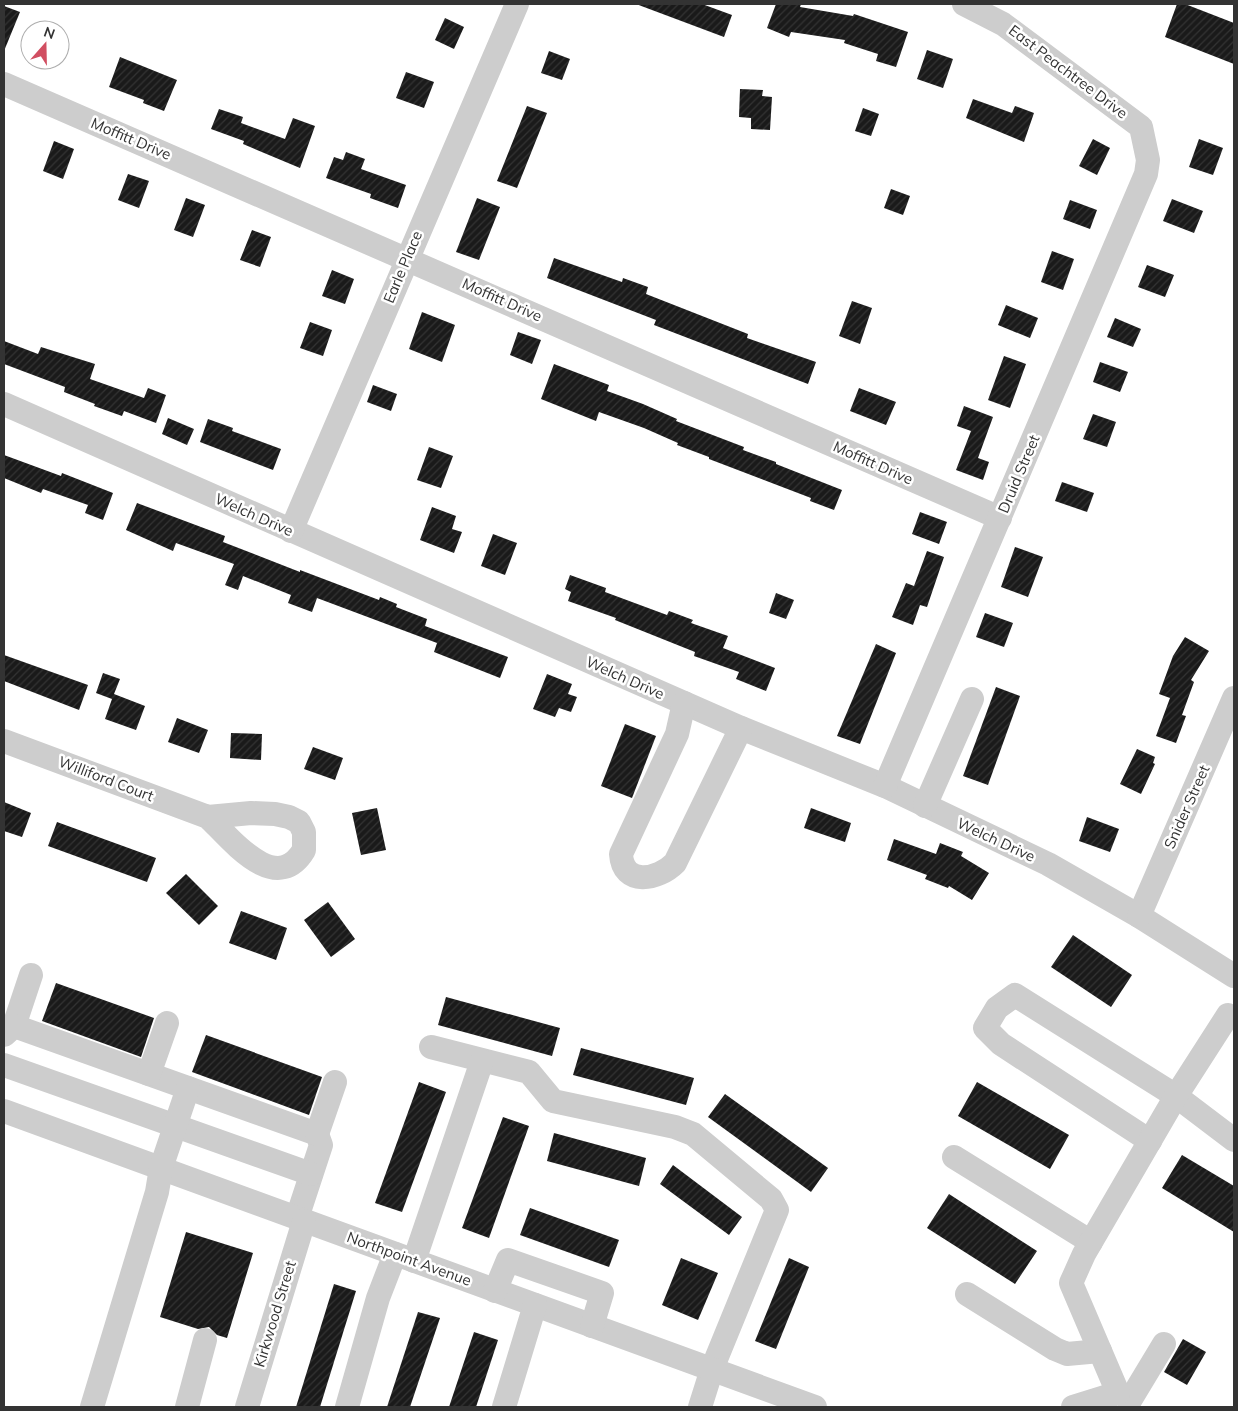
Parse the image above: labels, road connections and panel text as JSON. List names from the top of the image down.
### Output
{
  "streets": {
    "street": [
      "East Peachtree Drive",
      "Moffitt Drive",
      "Earle Place",
      "Druid Street",
      "Welch Drive",
      "Williford Court",
      "Snider Street",
      "Northpoint Avenue",
      "Kirkwood Street"
    ]
  },
  "crossings": [
    ["East Peachtree Drive", "Druid Street"],
    ["Moffitt Drive", "Earle Place"],
    ["Moffitt Drive", "Druid Street"],
    ["Earle Place", "Welch Drive"],
    ["Druid Street", "Welch Drive"],
    ["Welch Drive", "Snider Street"],
    ["Northpoint Avenue", "Kirkwood Street"]
  ],
  "north": "top"
}
